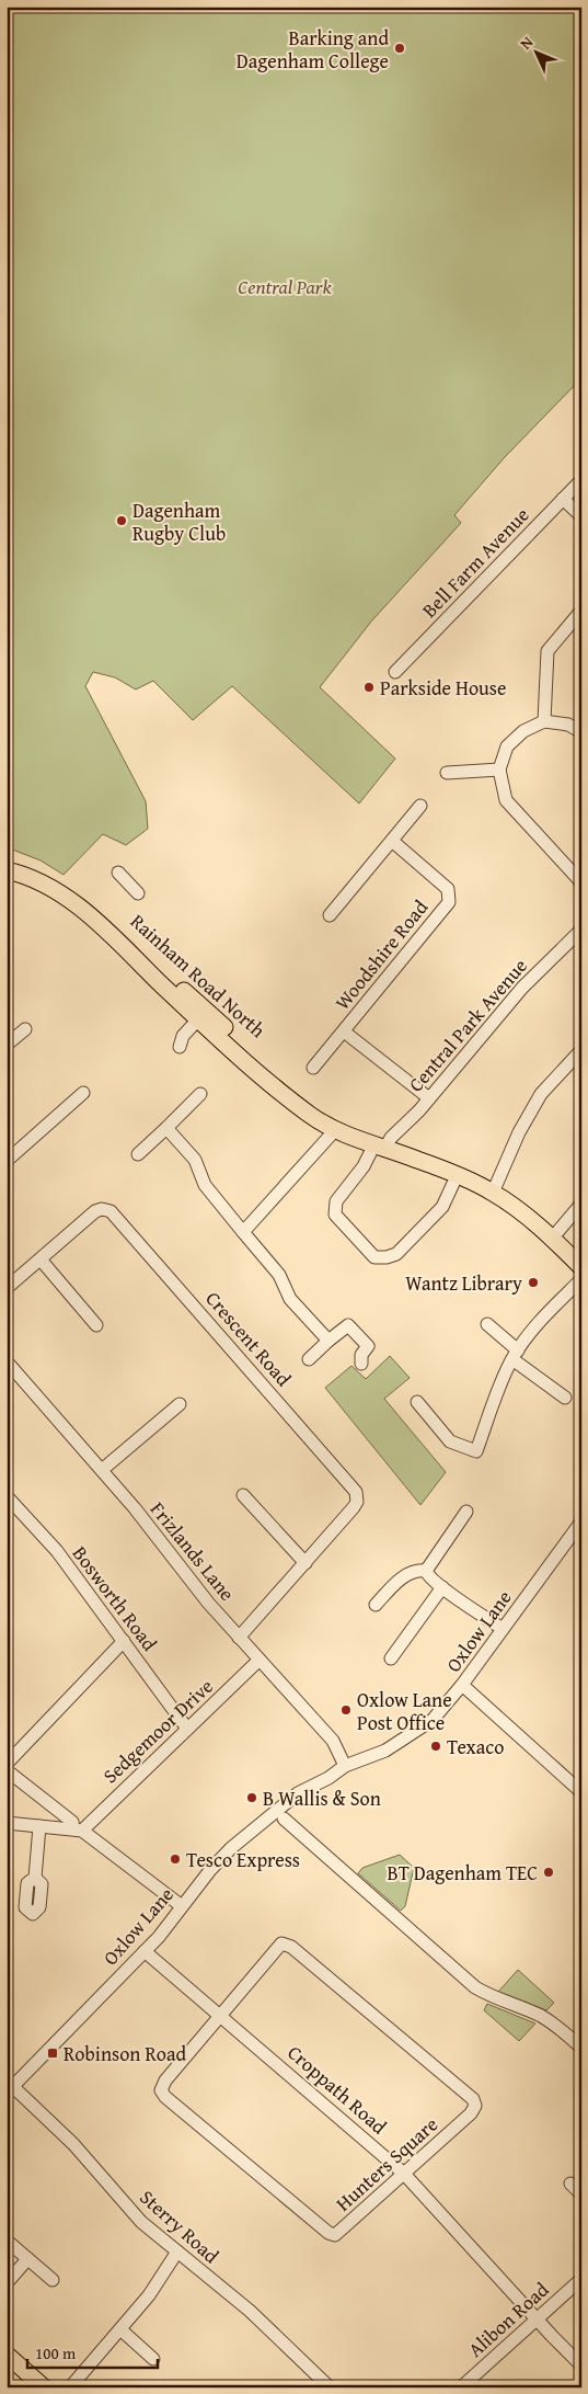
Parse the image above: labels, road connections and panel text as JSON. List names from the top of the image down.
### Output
{
  "streets": {
    "main road": ["Rainham Road North"],
    "street": [
      "Bell Farm Avenue",
      "Woodshire Road",
      "Central Park Avenue",
      "Crescent Road",
      "Frizlands Lane",
      "Bosworth Road",
      "Oxlow Lane",
      "Sedgemoor Drive",
      "Croppath Road",
      "Hunters Square",
      "Sterry Road",
      "Alibon Road"
    ]
  },
  "crossings": [
    ["Woodshire Road", "Central Park Avenue"],
    ["Rainham Road North", "Central Park Avenue"],
    ["Crescent Road", "Frizlands Lane"],
    ["Frizlands Lane", "Oxlow Lane"],
    ["Frizlands Lane", "Sedgemoor Drive"],
    ["Bosworth Road", "Sedgemoor Drive"],
    ["Oxlow Lane", "Croppath Road"],
    ["Oxlow Lane", "Sterry Road"],
    ["Croppath Road", "Hunters Square"],
    ["Croppath Road", "Alibon Road"]
  ],
  "parks": ["Central Park"],
  "places": {
    "other": [
      "Barking and Dagenham College",
      "Dagenham Rugby Club",
      "Parkside House",
      "Wantz Library",
      "Oxlow Lane Post Office",
      "Texaco",
      "B Wallis & Son",
      "Tesco Express",
      "BT Dagenham TEC"
    ],
    "transit": ["Robinson Road"]
  },
  "scale_bar": "100 m",
  "north": "top left"
}
